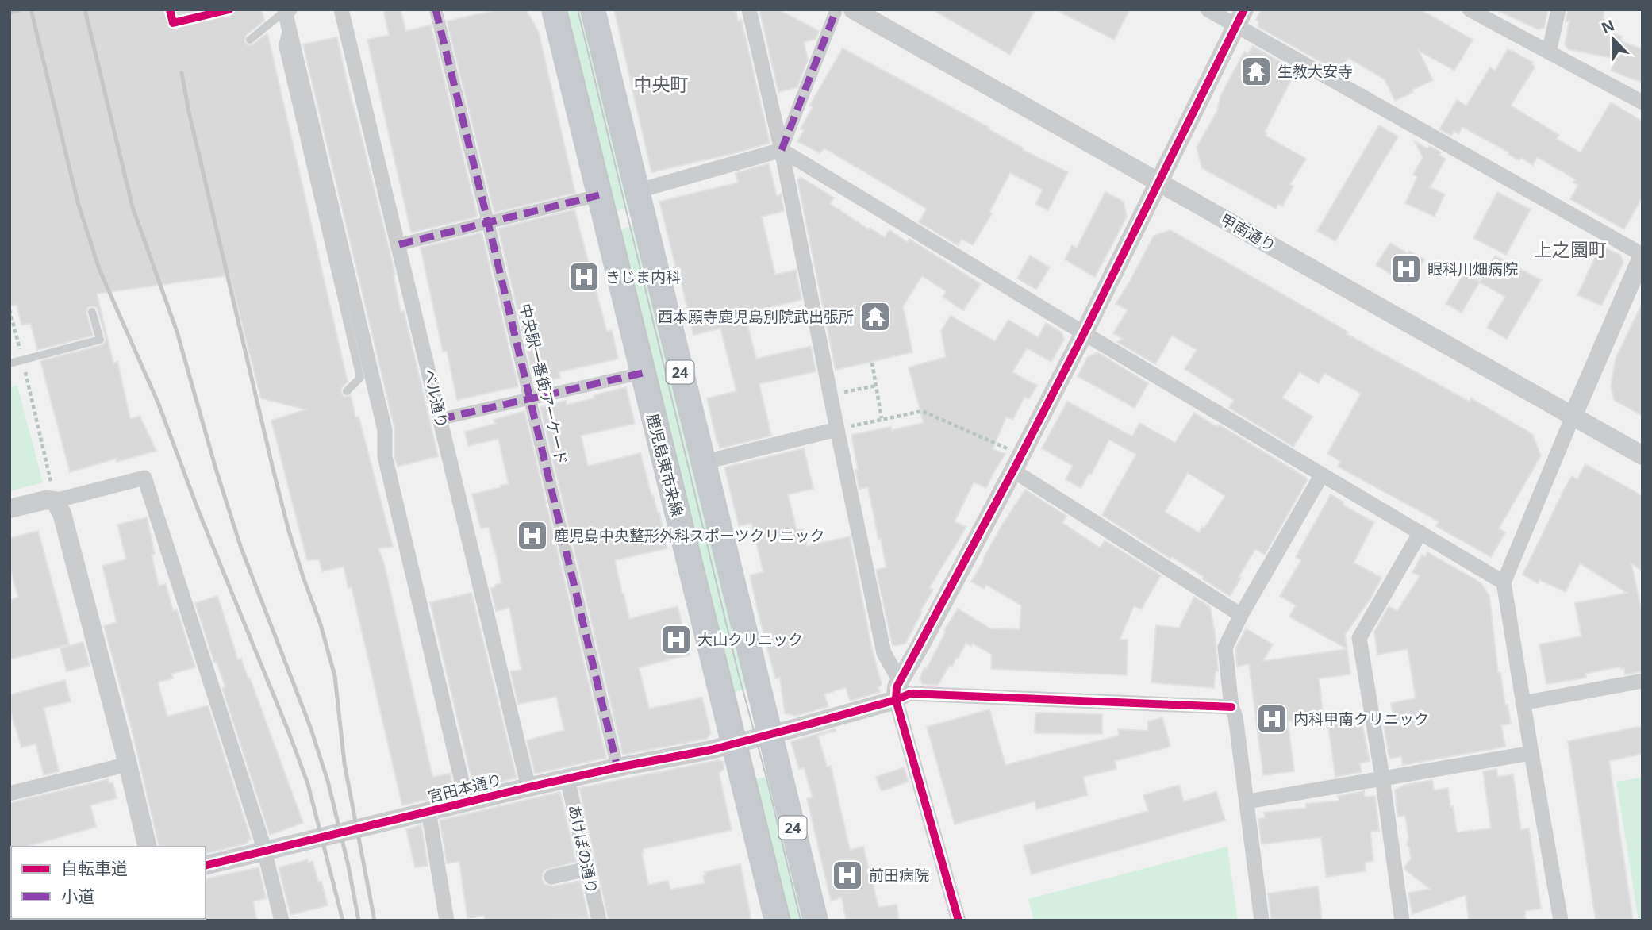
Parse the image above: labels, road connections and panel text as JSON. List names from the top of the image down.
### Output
{
  "streets": {
    "main road": ["24", "鹿児島東市来線"],
    "street": [
      "甲南通り",
      "中央駅一番街アーケード",
      "ベル通り",
      "宮田本通り",
      "あけぼの通り"
    ]
  },
  "crossings": [
    ["24", "宮田本通り"],
    ["中央駅一番街アーケード", "宮田本通り"],
    ["ベル通り", "宮田本通り"],
    ["鹿児島東市来線", "宮田本通り"],
    ["宮田本通り", "あけぼの通り"]
  ],
  "districts": ["中央町", "上之園町"],
  "places": {
    "temple": ["生教大安寺", "西本願寺鹿児島別院武出張所"],
    "hospital": [
      "眼科川畑病院",
      "きじま内科",
      "鹿児島中央整形外科スポーツクリニック",
      "大山クリニック",
      "内科甲南クリニック",
      "前田病院"
    ]
  },
  "legend": ["自転車道", "小道"],
  "north": "top left"
}
